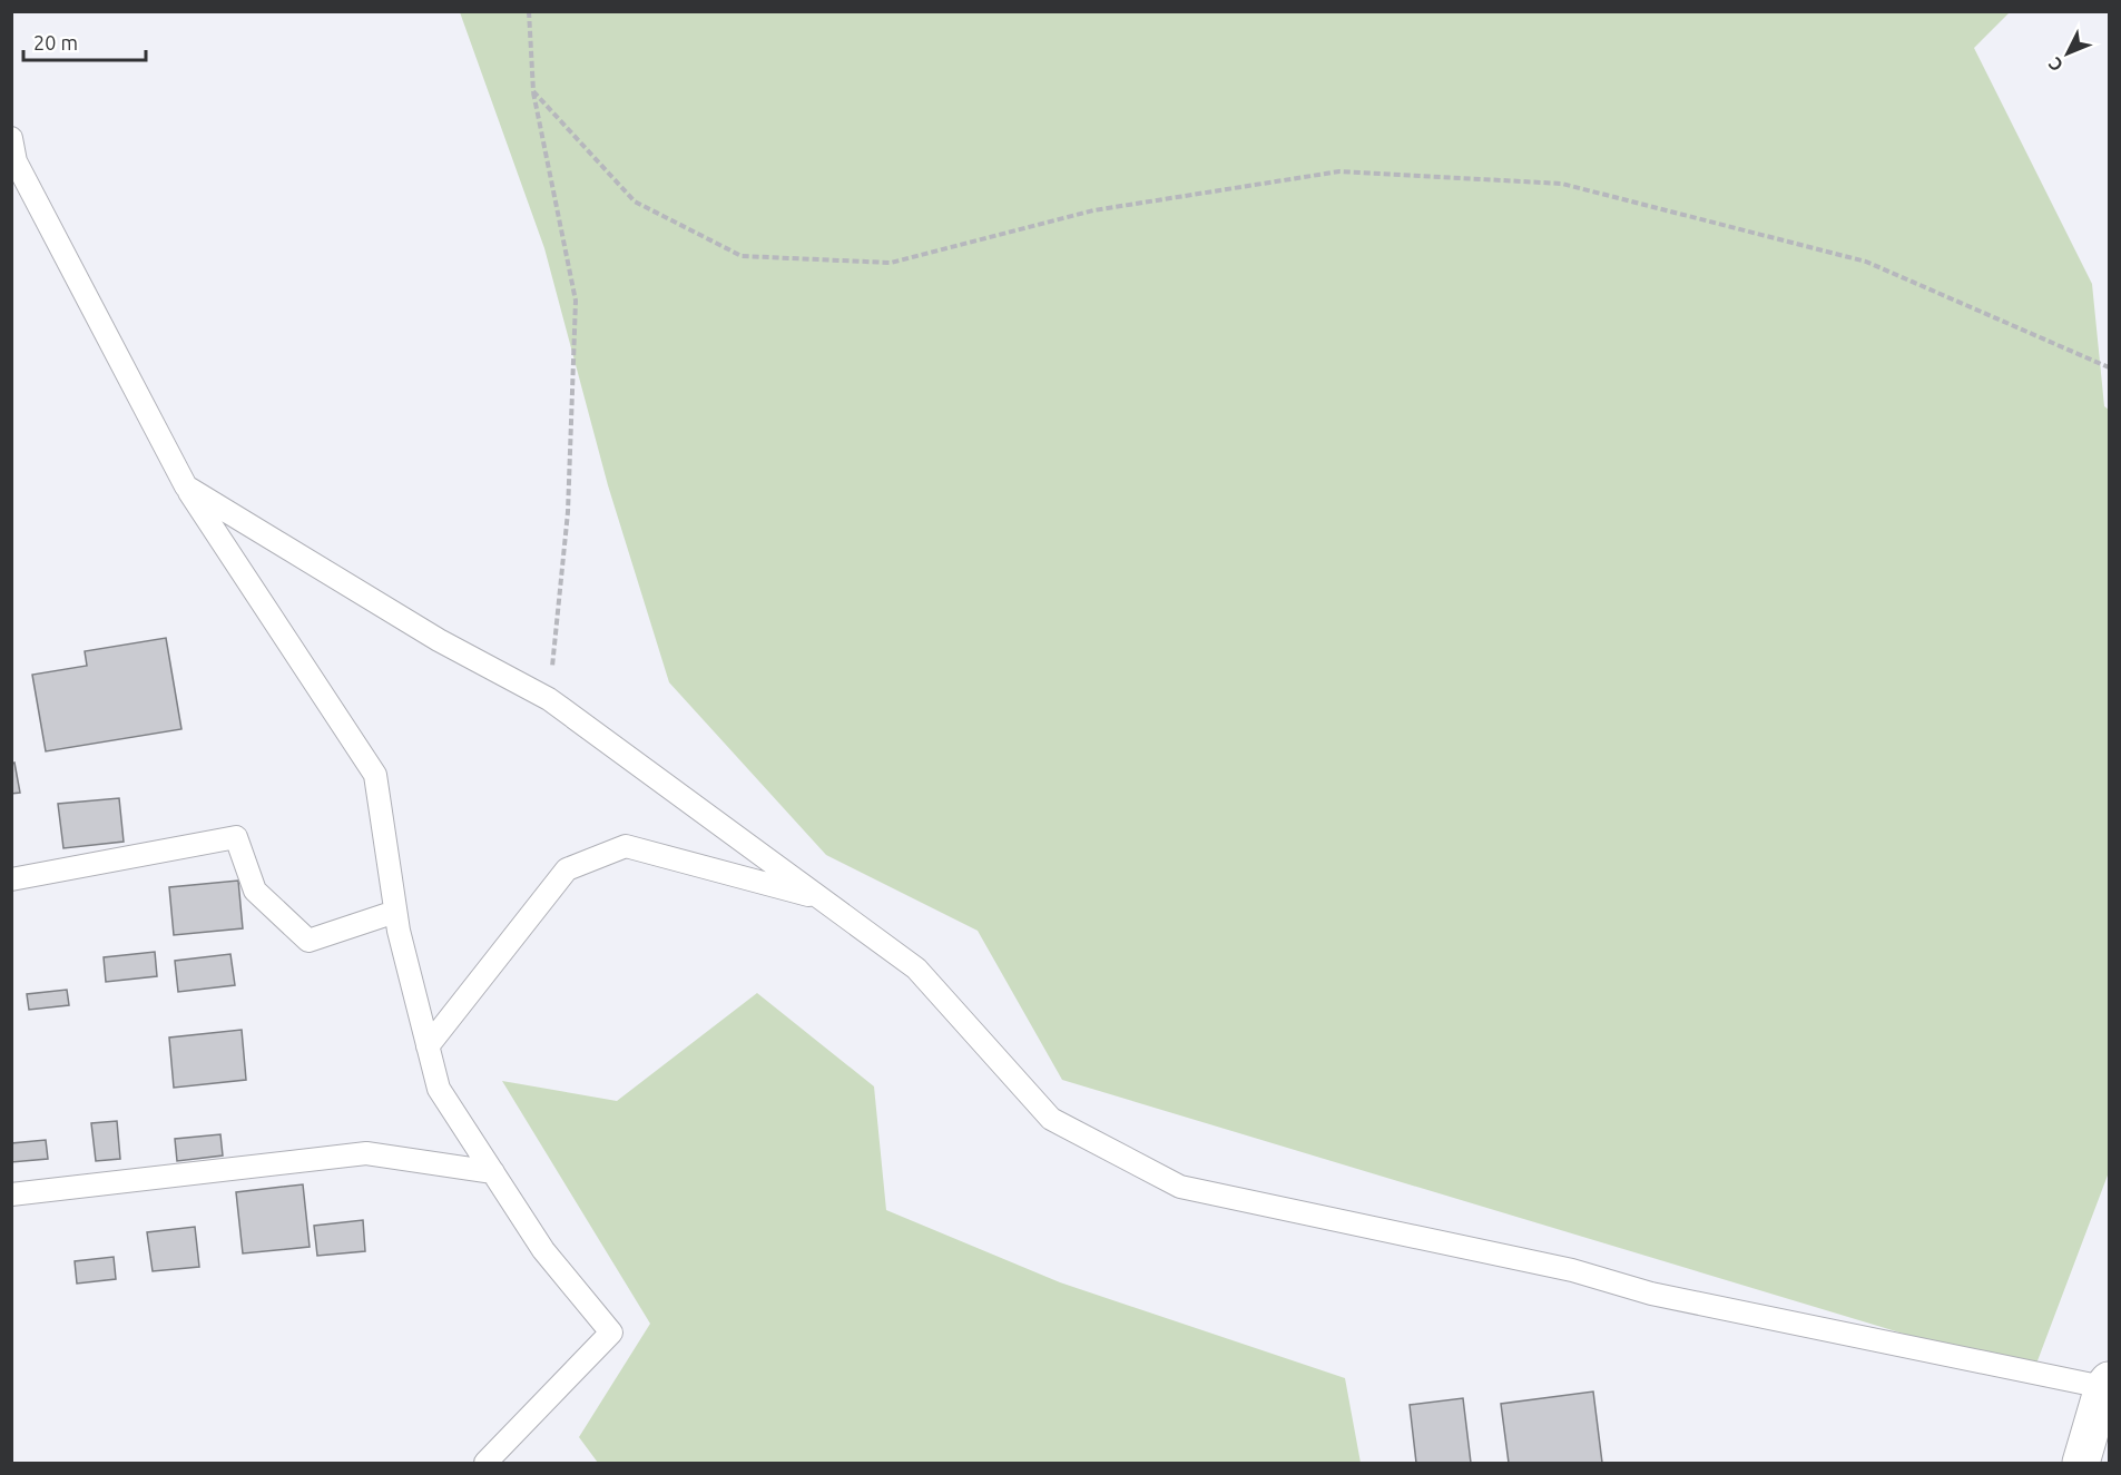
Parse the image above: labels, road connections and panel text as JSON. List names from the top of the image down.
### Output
{
  "scale_bar": "20 m",
  "north": "bottom left"
}
